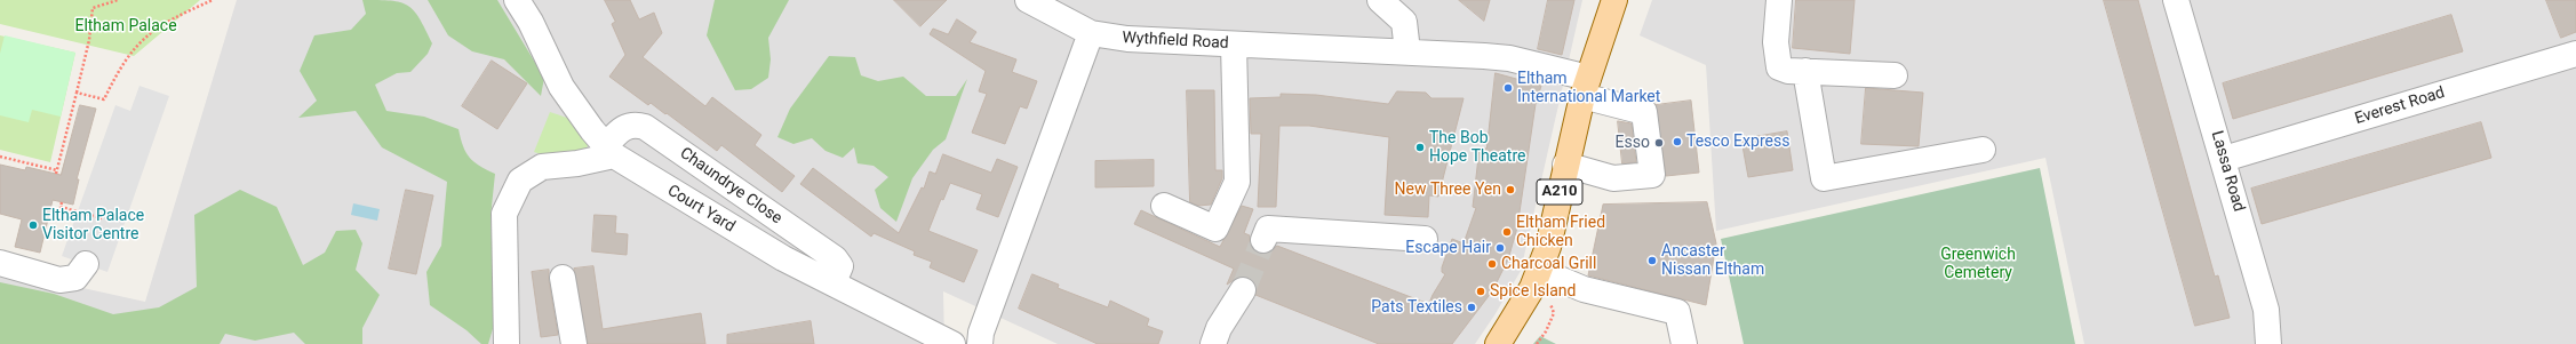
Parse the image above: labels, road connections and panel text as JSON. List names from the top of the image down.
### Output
{
  "streets": {
    "main road": ["A210"],
    "street": [
      "Wythfield Road",
      "Everest Road",
      "Lassa Road",
      "Chaundrye Close",
      "Court Yard"
    ]
  },
  "crossings": [
    ["Wythfield Road", "A210"],
    ["Everest Road", "Lassa Road"],
    ["Chaundrye Close", "Court Yard"]
  ],
  "parks": ["Eltham Palace", "Greenwich Cemetery"],
  "places": [
    "Eltham International Market",
    "Tesco Express",
    "Esso",
    "The Bob Hope Theatre",
    "New Three Yen",
    "Eltham Palace Visitor Centre",
    "Eltham Fried Chicken",
    "Escape Hair",
    "Ancaster Nissan Eltham",
    "Charcoal Grill",
    "Spice Island",
    "Pats Textiles"
  ]
}
